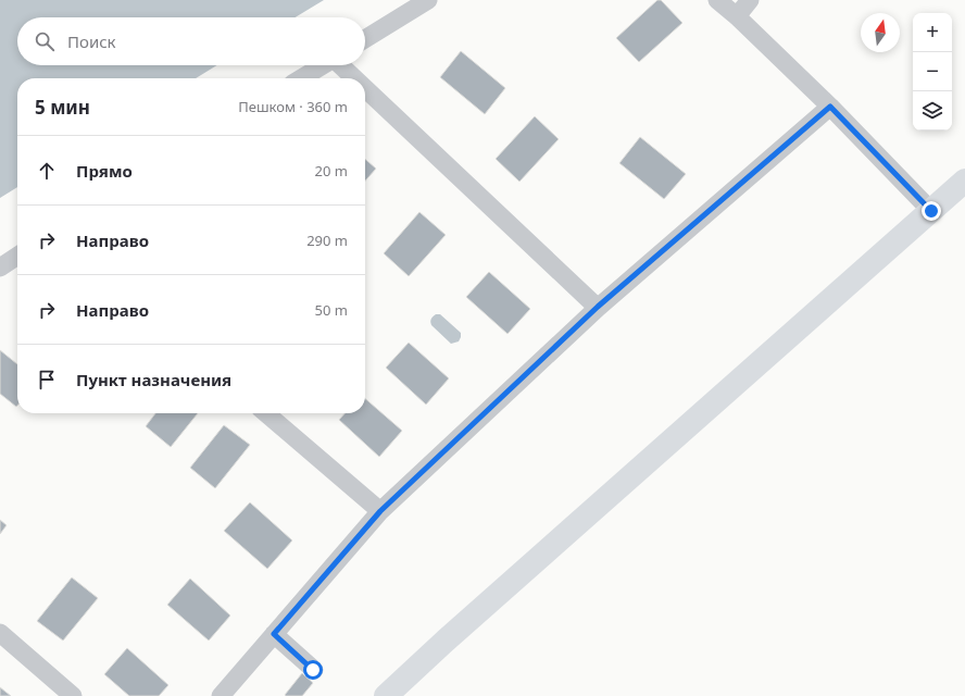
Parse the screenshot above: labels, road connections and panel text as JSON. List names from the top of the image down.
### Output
{
  "north": "top",
  "page": {
    "map_buttons": ["+", "−"],
    "search": "Поиск",
    "heading": ["5 мин", "Пешком · 360 m"],
    "list": [
      ["Прямо", "20 m"],
      ["Направо", "290 m"],
      ["Направо", "50 m"],
      "Пункт назначения"
    ]
  }
}
